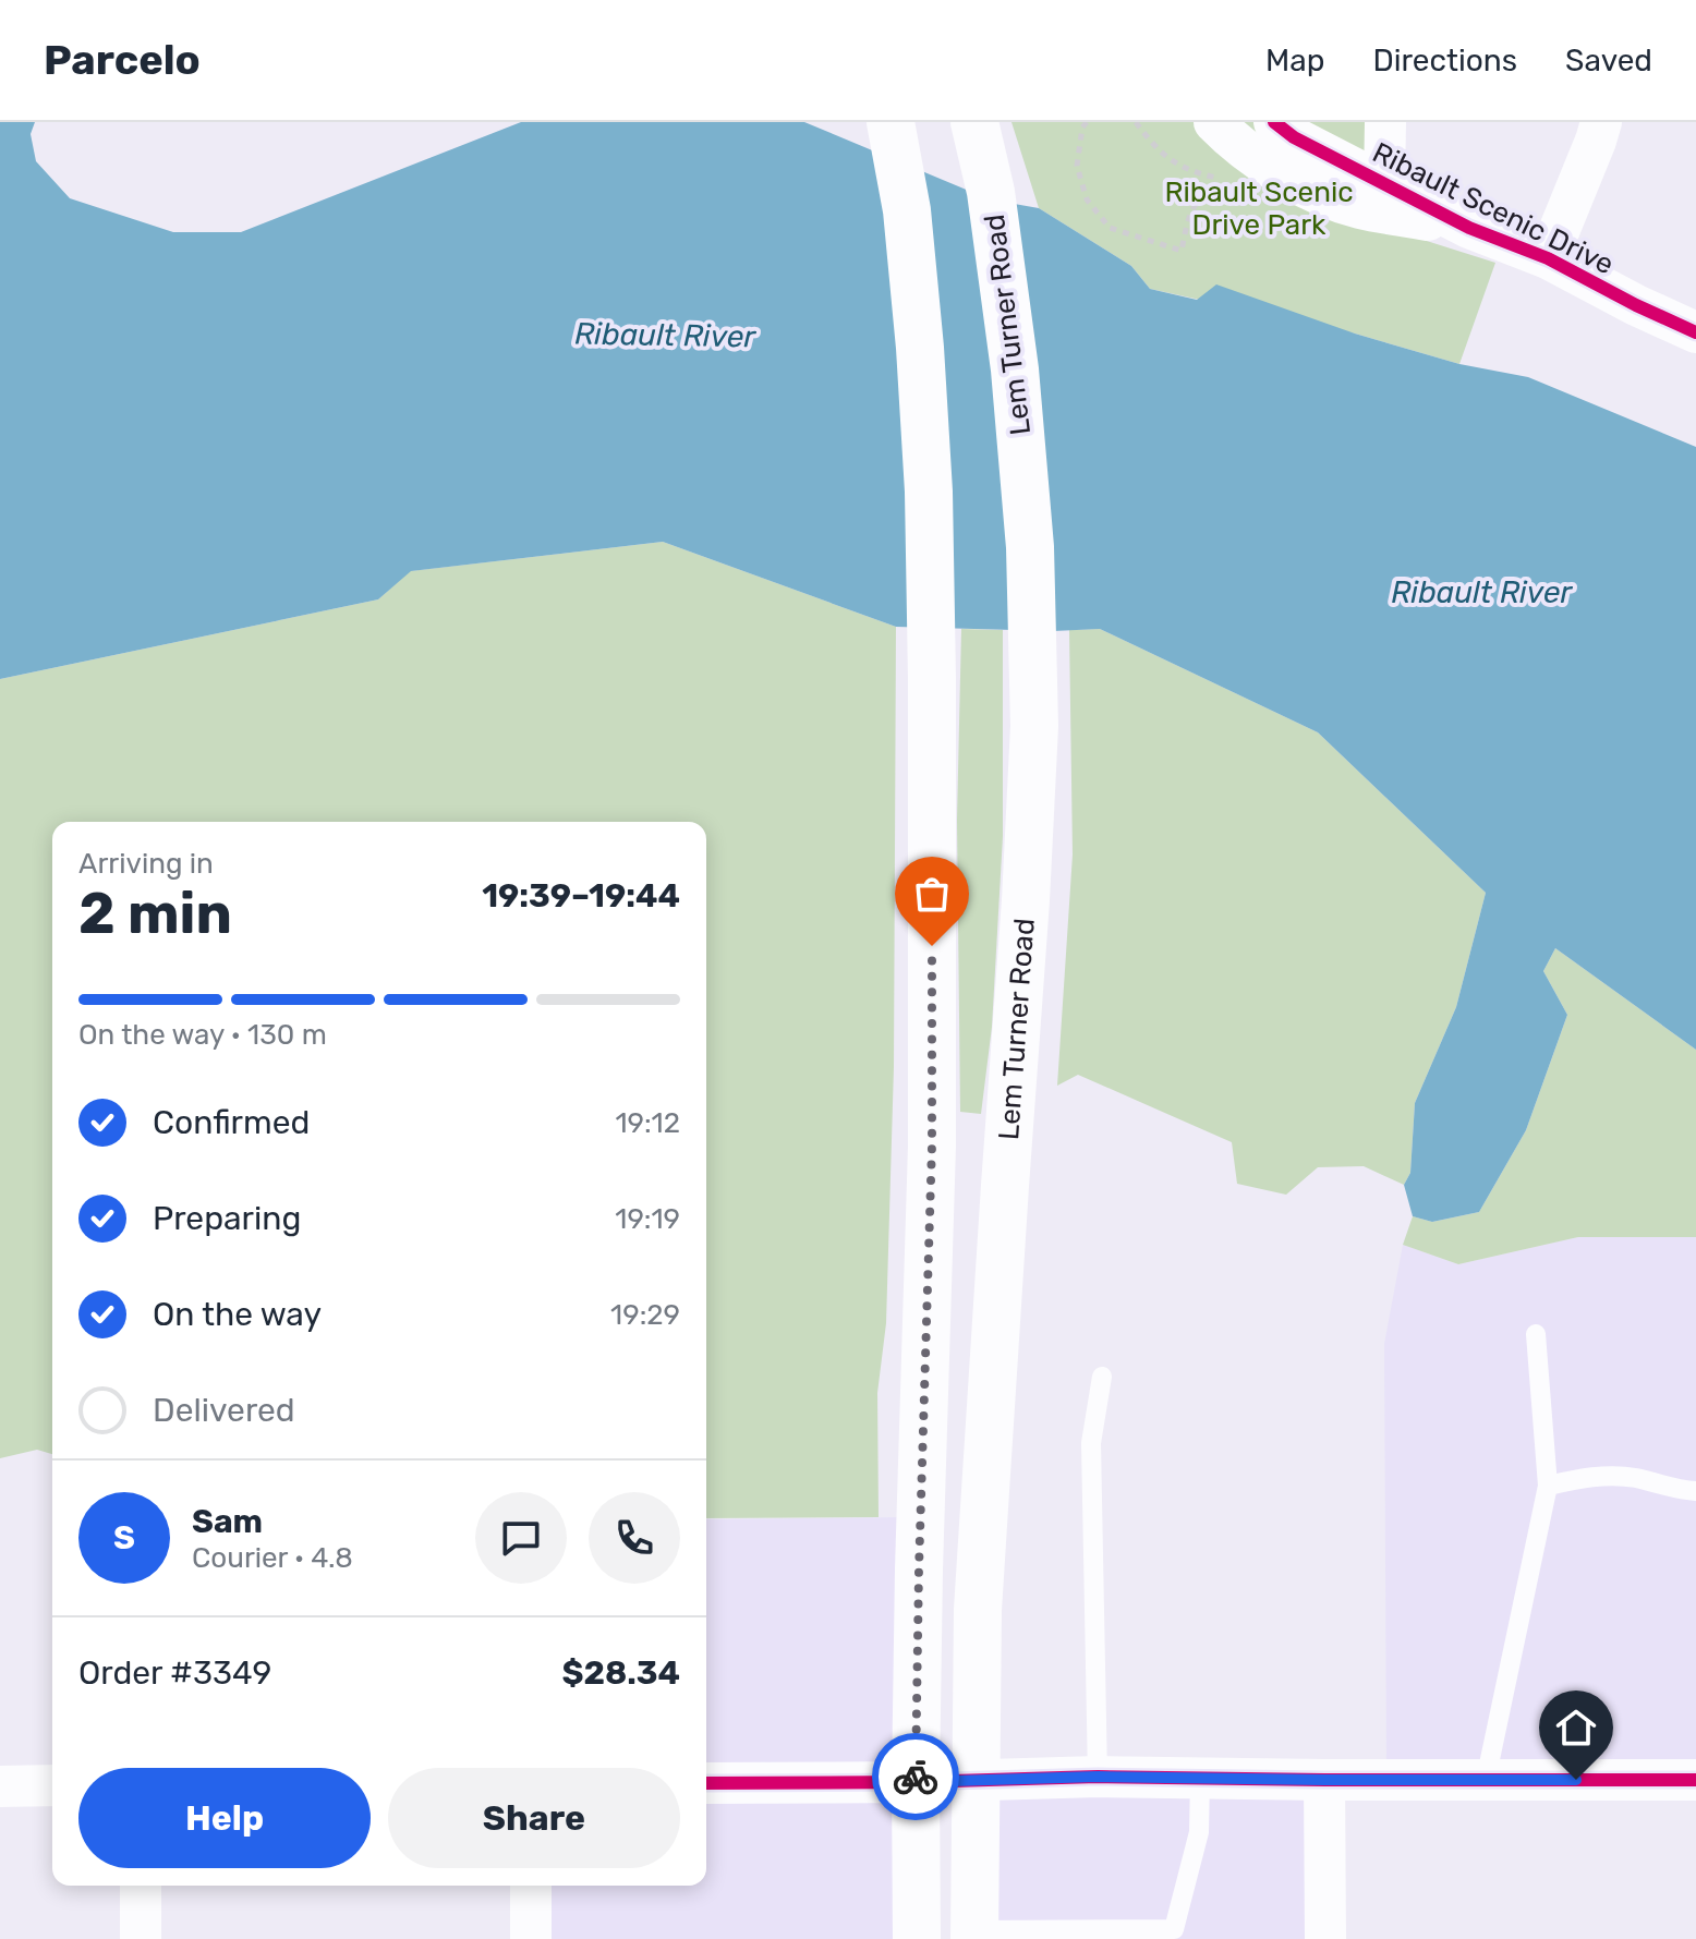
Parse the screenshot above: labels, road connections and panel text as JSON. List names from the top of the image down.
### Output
{
  "streets": {
    "main road": ["Lem Turner Road"],
    "street": ["Ribault Scenic Drive"]
  },
  "water": ["Ribault River"],
  "parks": ["Ribault Scenic Drive Park"],
  "page": {
    "header": "Parcelo",
    "nav": ["Map", "Directions", "Saved"],
    "heading": ["2 min", "Arriving in", "19:39–19:44"],
    "panel": [
      "Sam",
      "Courier · 4.8",
      "Order #3349",
      "$28.34"
    ],
    "bar": "On the way · 130 m",
    "list": [
      ["Confirmed", "19:12"],
      ["Preparing", "19:19"],
      ["On the way", "19:29"],
      "Delivered"
    ],
    "round": "S",
    "buttons": ["Help", "Share"]
  }
}
